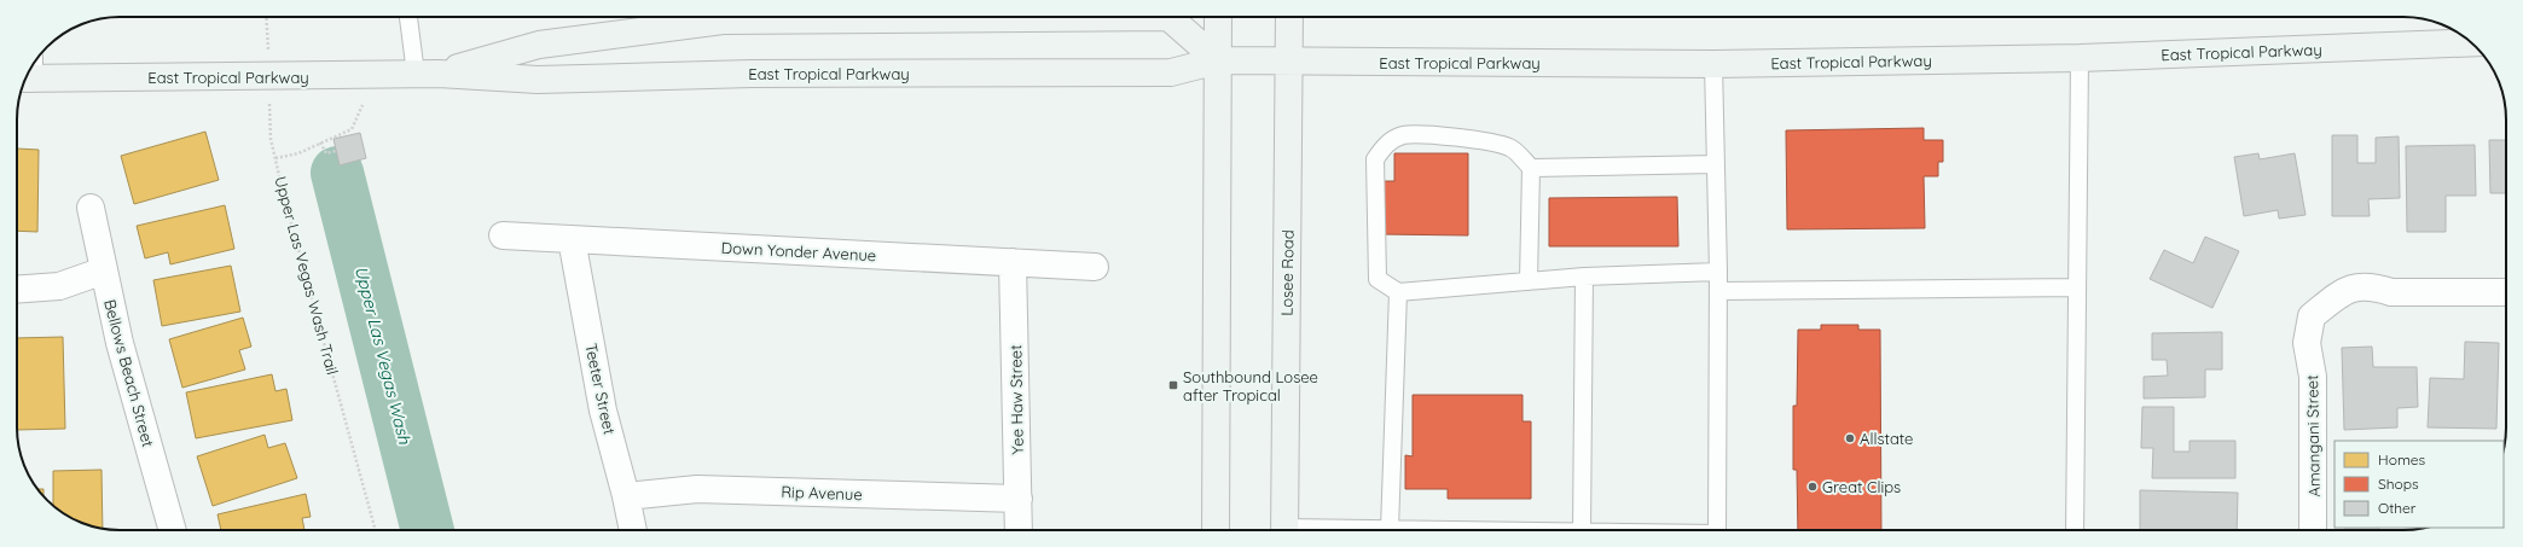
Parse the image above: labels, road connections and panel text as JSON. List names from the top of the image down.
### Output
{
  "streets": {
    "main road": ["East Tropical Parkway", "Losee Road"],
    "street": [
      "Down Yonder Avenue",
      "Bellows Beach Street",
      "Teeter Street",
      "Yee Haw Street",
      "Amangani Street",
      "Rip Avenue"
    ],
    "path": ["Upper Las Vegas Wash Trail"]
  },
  "crossings": [
    ["East Tropical Parkway", "Losee Road"],
    ["East Tropical Parkway", "Upper Las Vegas Wash Trail"],
    ["Down Yonder Avenue", "Teeter Street"],
    ["Down Yonder Avenue", "Yee Haw Street"],
    ["Teeter Street", "Rip Avenue"],
    ["Yee Haw Street", "Rip Avenue"]
  ],
  "water": ["Upper Las Vegas Wash"],
  "places": {
    "transit": ["Southbound Losee after Tropical"],
    "other": ["Allstate", "Great Clips"]
  },
  "legend": ["Homes", "Shops", "Other"]
}
